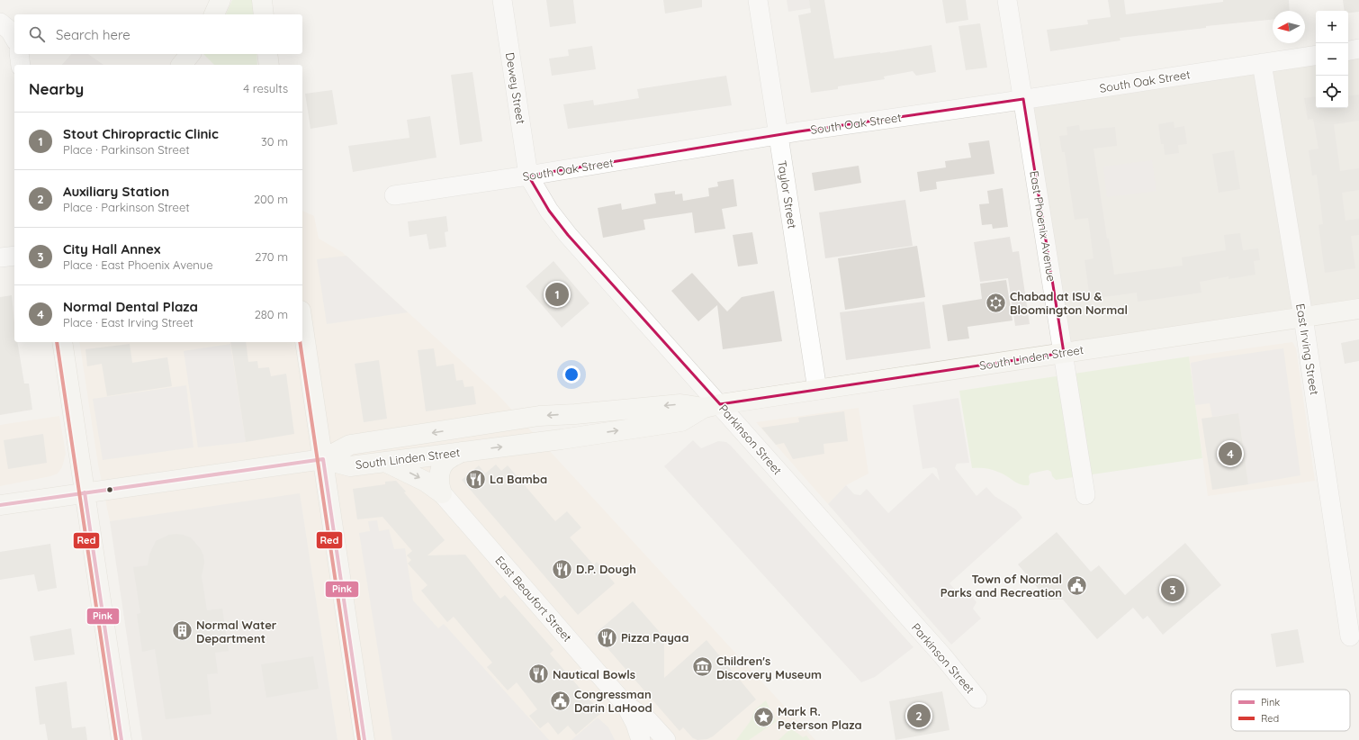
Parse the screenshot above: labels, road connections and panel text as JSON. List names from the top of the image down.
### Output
{
  "streets": {
    "main road": ["South Linden Street"],
    "street": [
      "South Oak Street",
      "Dewey Street",
      "Taylor Street",
      "East Phoenix Avenue",
      "East Irving Street",
      "Parkinson Street",
      "East Beaufort Street"
    ]
  },
  "crossings": [
    ["South Oak Street", "Dewey Street"],
    ["South Oak Street", "Taylor Street"],
    ["South Oak Street", "East Phoenix Avenue"],
    ["South Oak Street", "East Irving Street"],
    ["South Oak Street", "Parkinson Street"],
    ["Dewey Street", "Parkinson Street"],
    ["Taylor Street", "South Linden Street"],
    ["East Phoenix Avenue", "South Linden Street"],
    ["East Irving Street", "South Linden Street"],
    ["South Linden Street", "Parkinson Street"]
  ],
  "places": {
    "synagogue": ["Chabad at ISU & Bloomington Normal"],
    "restaurant": [
      "La Bamba",
      "D.P. Dough",
      "Pizza Payaa",
      "Nautical Bowls"
    ],
    "public building": ["Town of Normal Parks and Recreation", "Congressman Darin LaHood"],
    "building": ["Normal Water Department"],
    "museum": ["Children's Discovery Museum"],
    "place": ["Mark R. Peterson Plaza"]
  },
  "lines": ["transit line Red", "transit line Pink"],
  "legend": ["Pink", "Red"],
  "north": "left",
  "page": {
    "map_buttons": ["+", "−"],
    "search": "Search here",
    "heading": ["Nearby", "4 results"],
    "list": [
      {
        "mark": "1",
        "name": "Stout Chiropractic Clinic",
        "note": "Place · Parkinson Street",
        "value": "30 m"
      },
      {
        "mark": "2",
        "name": "Auxiliary Station",
        "note": "Place · Parkinson Street",
        "value": "200 m"
      },
      {
        "mark": "3",
        "name": "City Hall Annex",
        "note": "Place · East Phoenix Avenue",
        "value": "270 m"
      },
      {
        "mark": "4",
        "name": "Normal Dental Plaza",
        "note": "Place · East Irving Street",
        "value": "280 m"
      }
    ],
    "pins": [
      "1",
      "4",
      "3",
      "2"
    ]
  }
}
